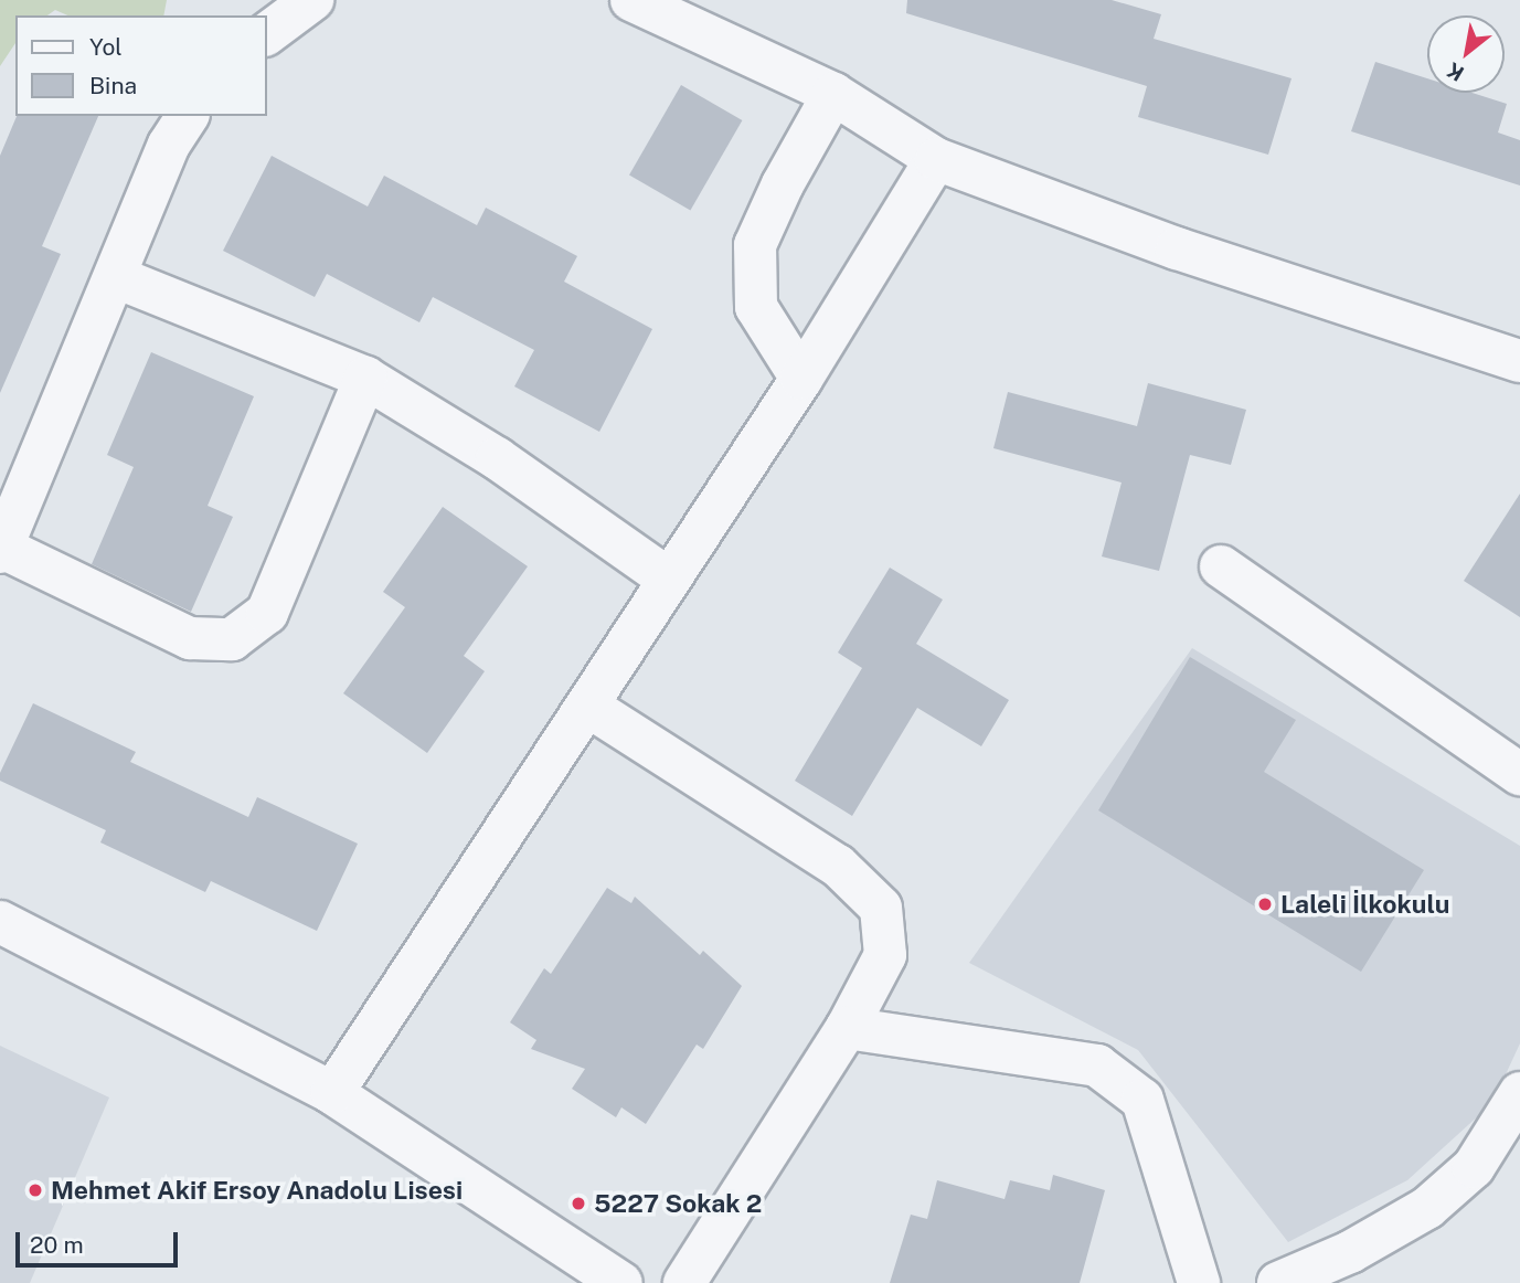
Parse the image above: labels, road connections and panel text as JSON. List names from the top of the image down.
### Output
{
  "places": ["Laleli İlkokulu", "Mehmet Akif Ersoy Anadolu Lisesi", "5227 Sokak 2"],
  "legend": ["Yol", "Bina"],
  "scale_bar": "20 m",
  "north": "bottom left"
}
